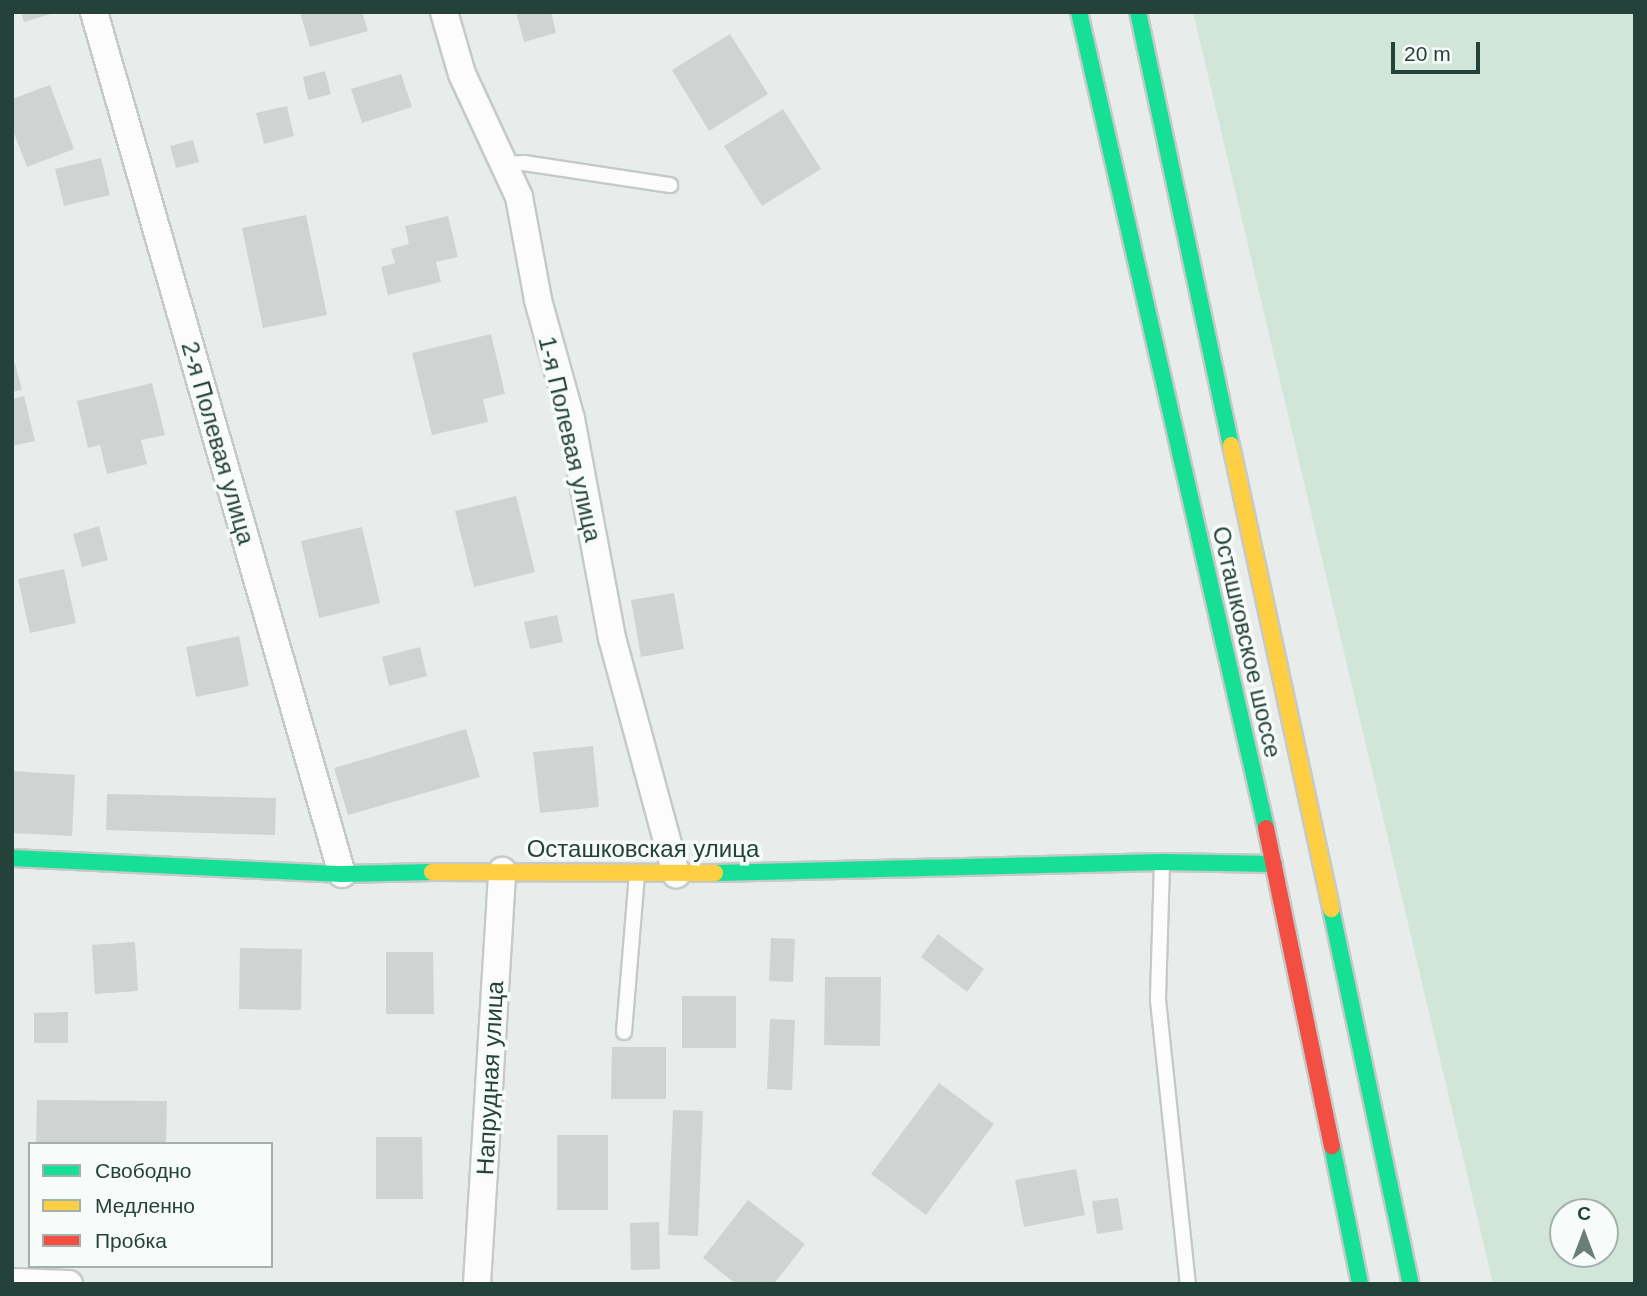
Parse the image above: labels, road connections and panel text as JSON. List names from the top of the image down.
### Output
{
  "streets": {
    "main road": ["Осташковское шоссе", "Осташковская улица"],
    "street": ["1-я Полевая улица", "2-я Полевая улица", "Напрудная улица"]
  },
  "crossings": [
    ["1-я Полевая улица", "Осташковская улица"],
    ["2-я Полевая улица", "Осташковская улица"],
    ["Осташковское шоссе", "Осташковская улица"],
    ["Осташковская улица", "Напрудная улица"]
  ],
  "legend": ["Свободно", "Медленно", "Пробка"],
  "scale_bar": "20 m",
  "north": "top"
}
